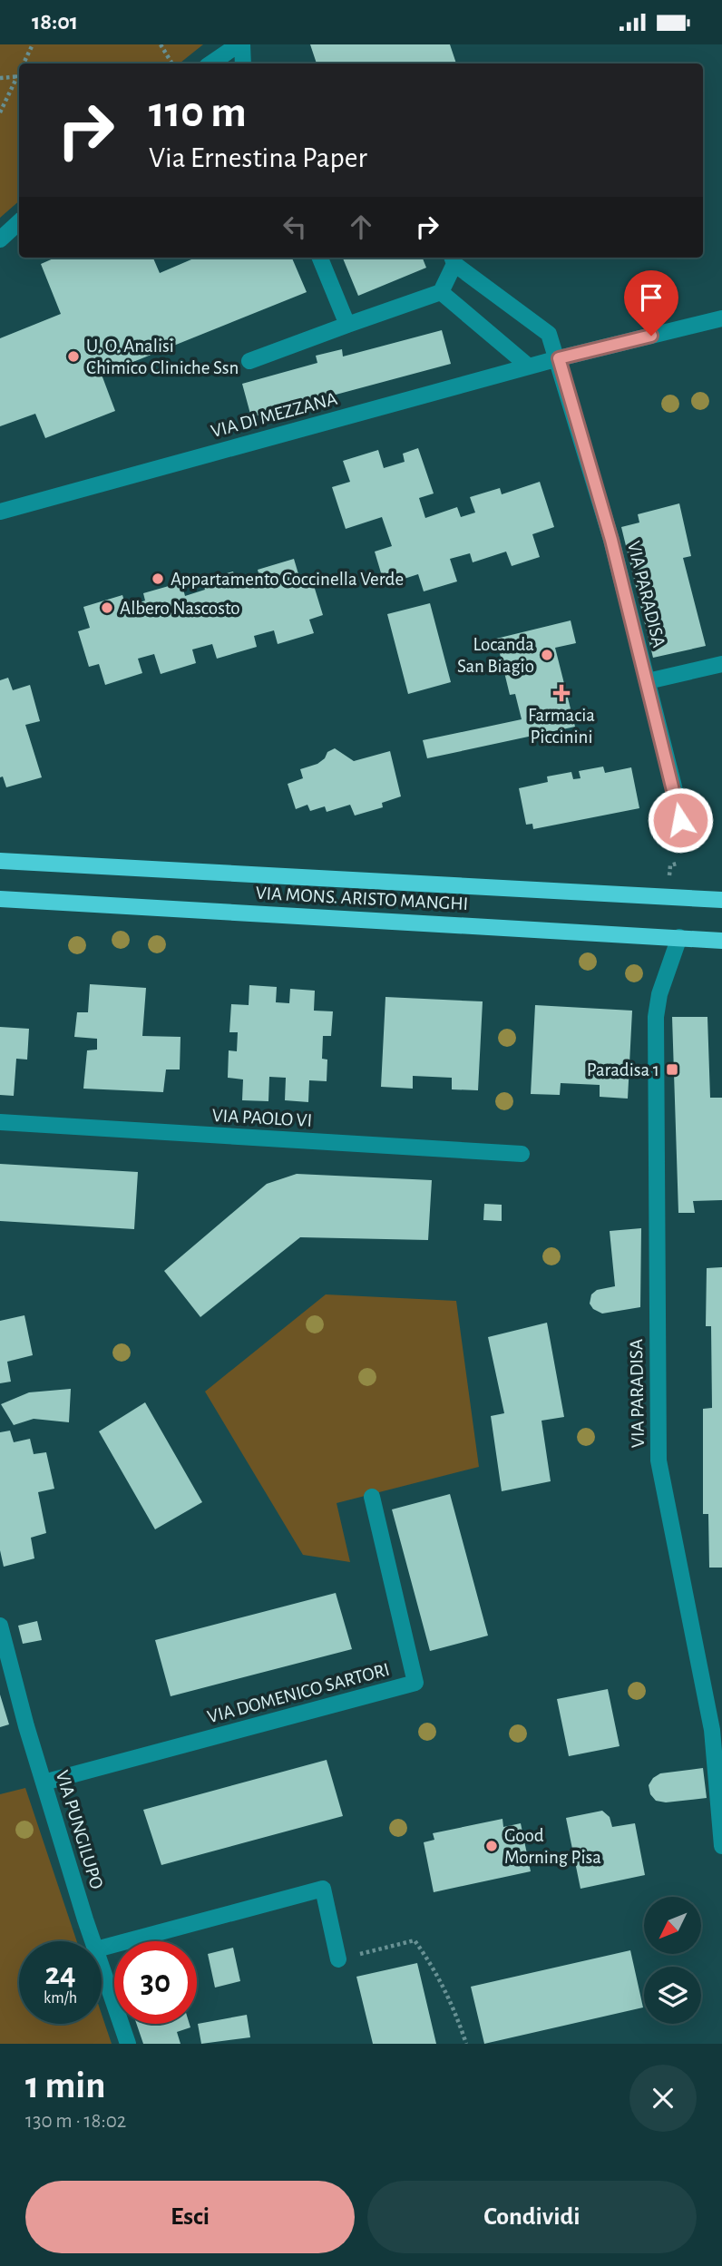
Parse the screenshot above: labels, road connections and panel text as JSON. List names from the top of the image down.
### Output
{
  "streets": {
    "main road": ["VIA MONS. ARISTO MANGHI"],
    "street": [
      "VIA DI MEZZANA",
      "VIA PARADISA",
      "VIA PAOLO VI",
      "VIA DOMENICO SARTORI",
      "VIA PUNGILUPO"
    ]
  },
  "crossings": [
    ["VIA DI MEZZANA", "VIA PARADISA"],
    ["VIA PARADISA", "VIA MONS. ARISTO MANGHI"],
    ["VIA DOMENICO SARTORI", "VIA PUNGILUPO"]
  ],
  "places": {
    "other": [
      "U. O. Analisi Chimico Cliniche Ssn",
      "Appartamento Coccinella Verde",
      "Albero Nascosto",
      "Locanda San Biagio",
      "Good Morning Pisa"
    ],
    "health": ["Farmacia Piccinini"],
    "transit": ["Paradisa 1"]
  },
  "north": "bottom left",
  "page": {
    "status": "18:01",
    "turn": ["110 m", "Via Ernestina Paper"],
    "speed": "24 km/h",
    "limit": "30",
    "heading": ["1 min", "130 m · 18:02"],
    "buttons": ["Esci", "Condividi"]
  }
}
